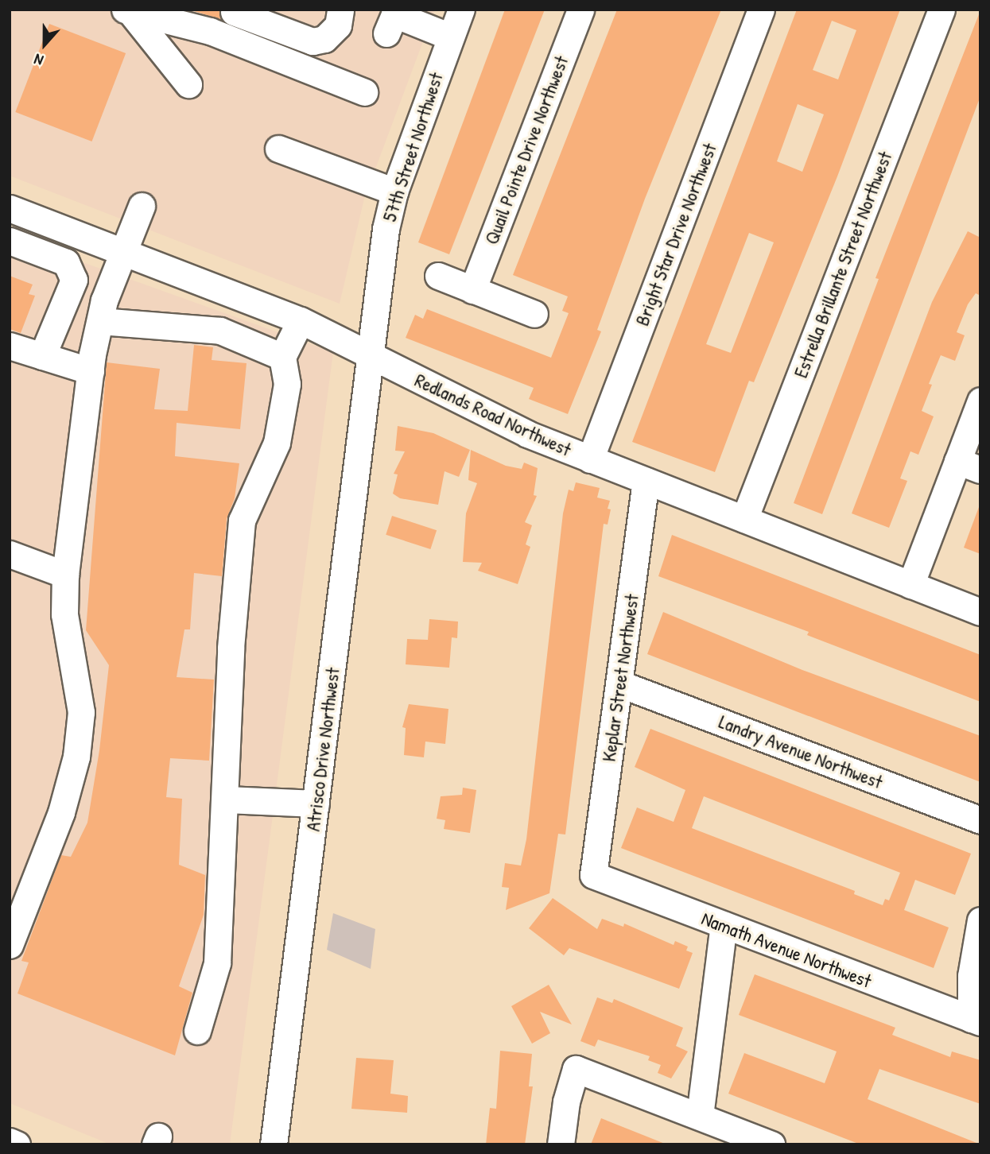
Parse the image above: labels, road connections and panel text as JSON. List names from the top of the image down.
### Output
{
  "streets": {
    "street": [
      "57th Street Northwest",
      "Quail Pointe Drive Northwest",
      "Bright Star Drive Northwest",
      "Estrella Brillante Street Northwest",
      "Redlands Road Northwest",
      "Keplar Street Northwest",
      "Atrisco Drive Northwest",
      "Landry Avenue Northwest",
      "Namath Avenue Northwest"
    ]
  },
  "crossings": [
    ["57th Street Northwest", "Redlands Road Northwest"],
    ["57th Street Northwest", "Atrisco Drive Northwest"],
    ["Bright Star Drive Northwest", "Redlands Road Northwest"],
    ["Estrella Brillante Street Northwest", "Redlands Road Northwest"],
    ["Redlands Road Northwest", "Keplar Street Northwest"],
    ["Redlands Road Northwest", "Atrisco Drive Northwest"],
    ["Keplar Street Northwest", "Landry Avenue Northwest"],
    ["Keplar Street Northwest", "Namath Avenue Northwest"]
  ],
  "north": "bottom"
}
